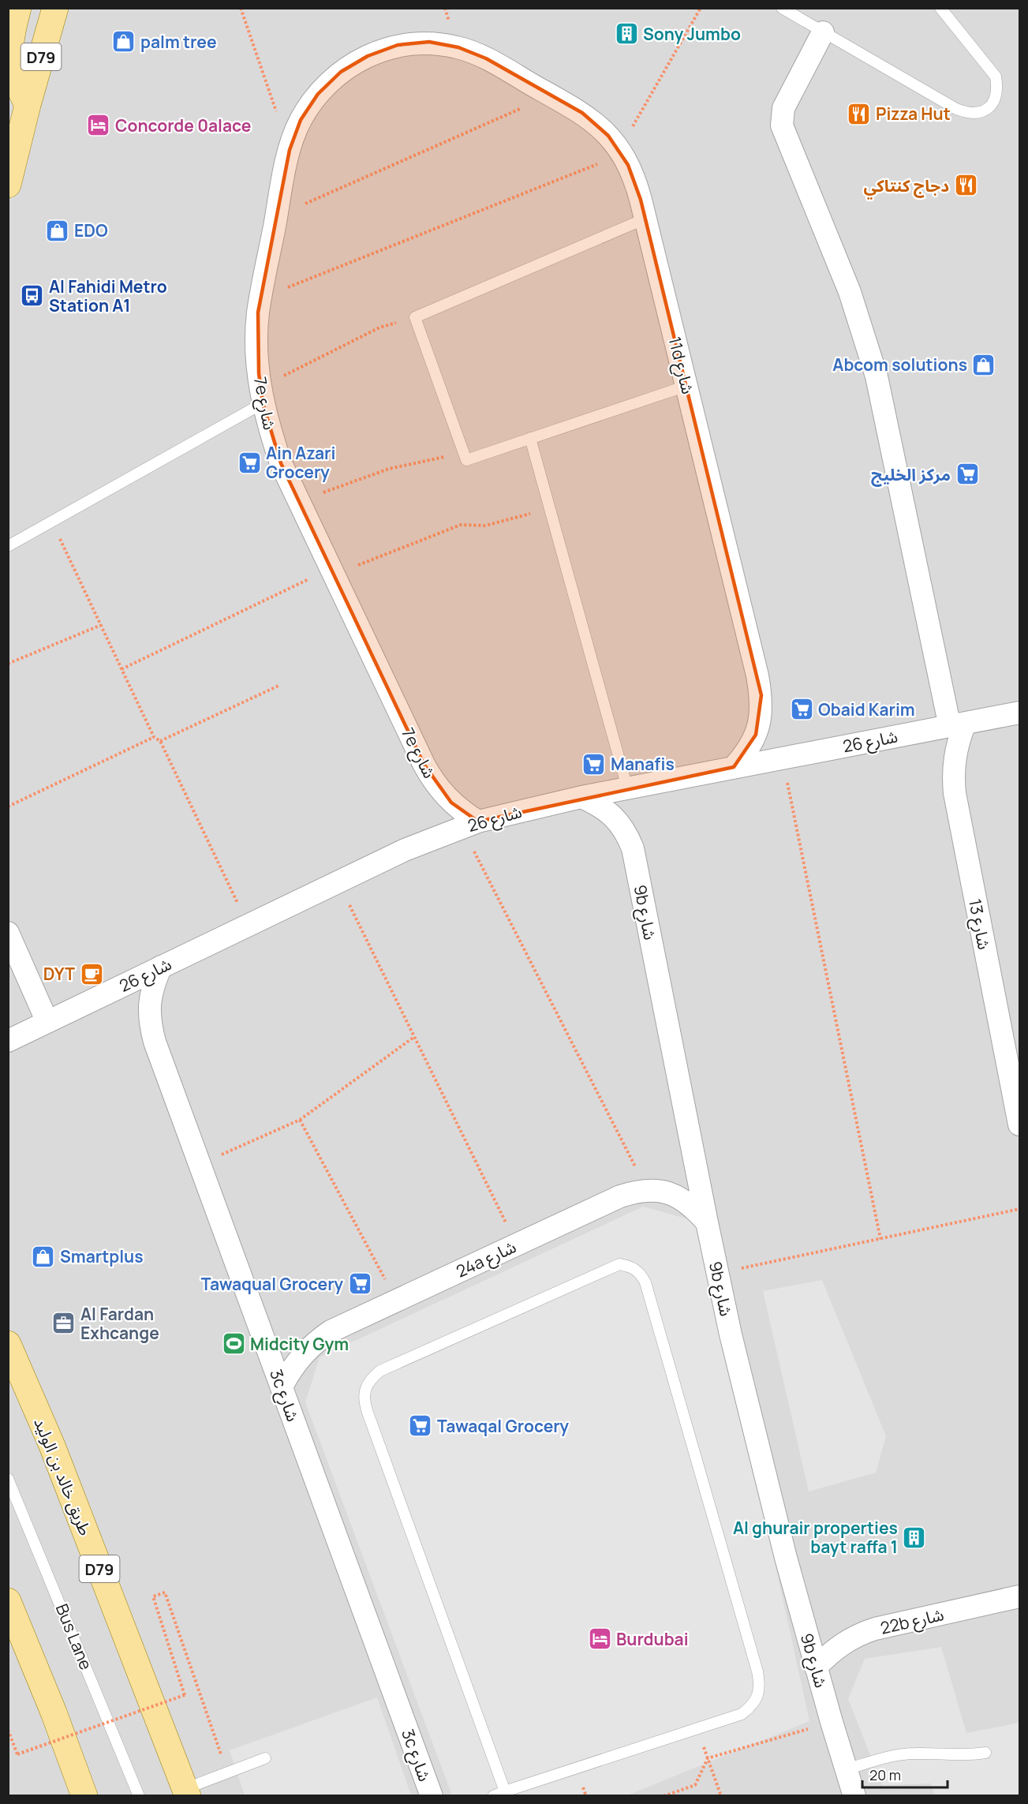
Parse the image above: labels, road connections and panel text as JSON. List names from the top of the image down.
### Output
{
  "streets": {
    "main road": ["D79", "طريق خالد بن الوليد"],
    "street": [
      "11d شارع",
      "7e شارع",
      "شارع 26",
      "9b شارع",
      "شارع 13",
      "24a شارع",
      "3c شارع",
      "22b شارع"
    ],
    "lane": ["Bus Lane"]
  },
  "crossings": [
    ["11d شارع", "7e شارع"],
    ["11d شارع", "شارع 26"],
    ["7e شارع", "شارع 26"],
    ["شارع 26", "9b شارع"],
    ["شارع 26", "شارع 13"],
    ["شارع 26", "3c شارع"],
    ["9b شارع", "24a شارع"],
    ["9b شارع", "22b شارع"],
    ["24a شارع", "3c شارع"]
  ],
  "places": {
    "building": ["Sony Jumbo", "Al ghurair properties bayt raffa 1"],
    "shop": [
      "palm tree",
      "EDO",
      "Abcom solutions",
      "Smartplus"
    ],
    "restaurant": ["Pizza Hut", "دجاج كنتاكي"],
    "hotel": ["Concorde 0alace", "Burdubai"],
    "bus stop": ["Al Fahidi Metro Station A1"],
    "supermarket": [
      "Ain Azari Grocery",
      "مركز الخليج",
      "Obaid Karim",
      "Manafis",
      "Tawaqual Grocery",
      "Tawaqal Grocery"
    ],
    "cafe": ["DYT"],
    "office": ["Al Fardan Exhcange"],
    "sports": ["Midcity Gym"]
  },
  "scale_bar": "20 m"
}
